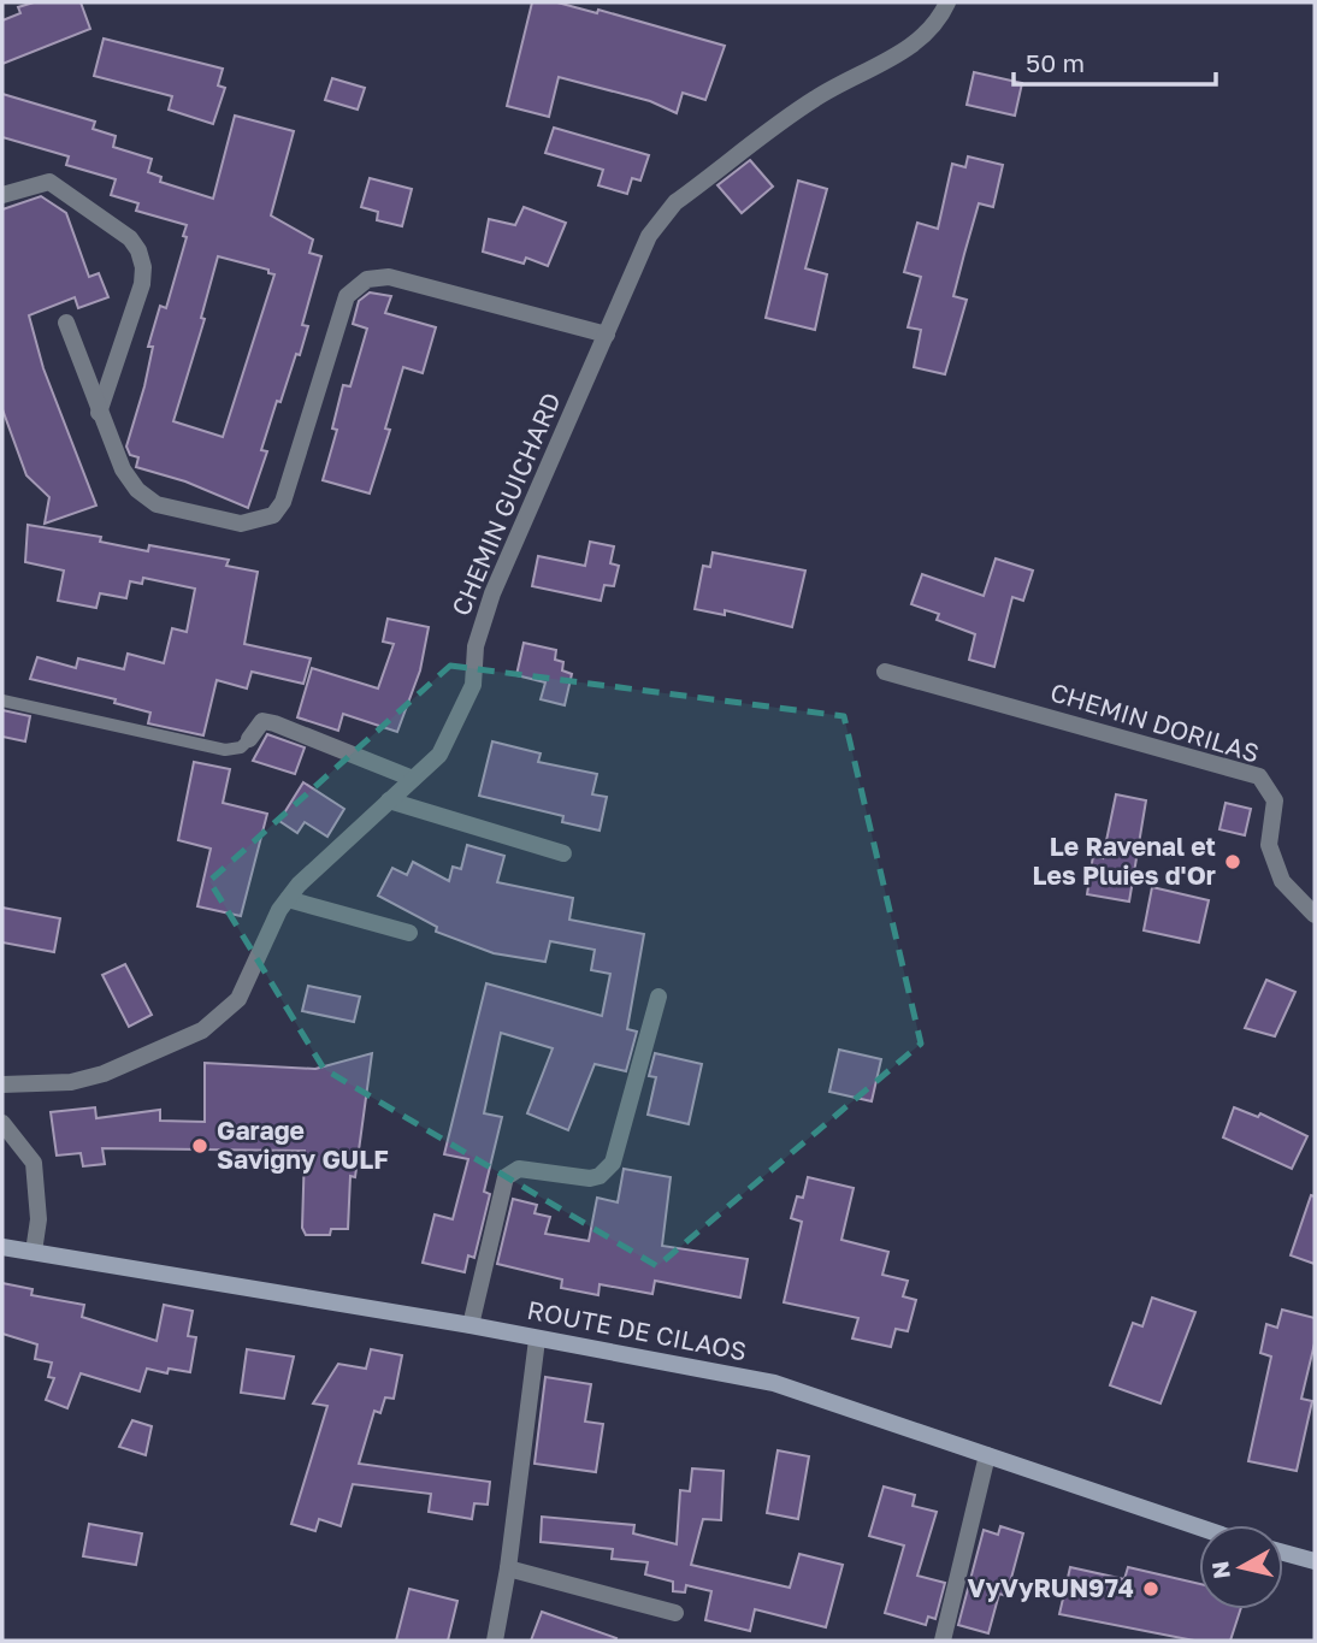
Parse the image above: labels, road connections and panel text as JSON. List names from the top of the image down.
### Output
{
  "streets": {
    "main road": ["ROUTE DE CILAOS"],
    "street": ["CHEMIN GUICHARD", "CHEMIN DORILAS"]
  },
  "places": ["Le Ravenal et Les Pluies d'Or", "Garage Savigny GULF", "VyVyRUN974"],
  "scale_bar": "50 m",
  "north": "left"
}
